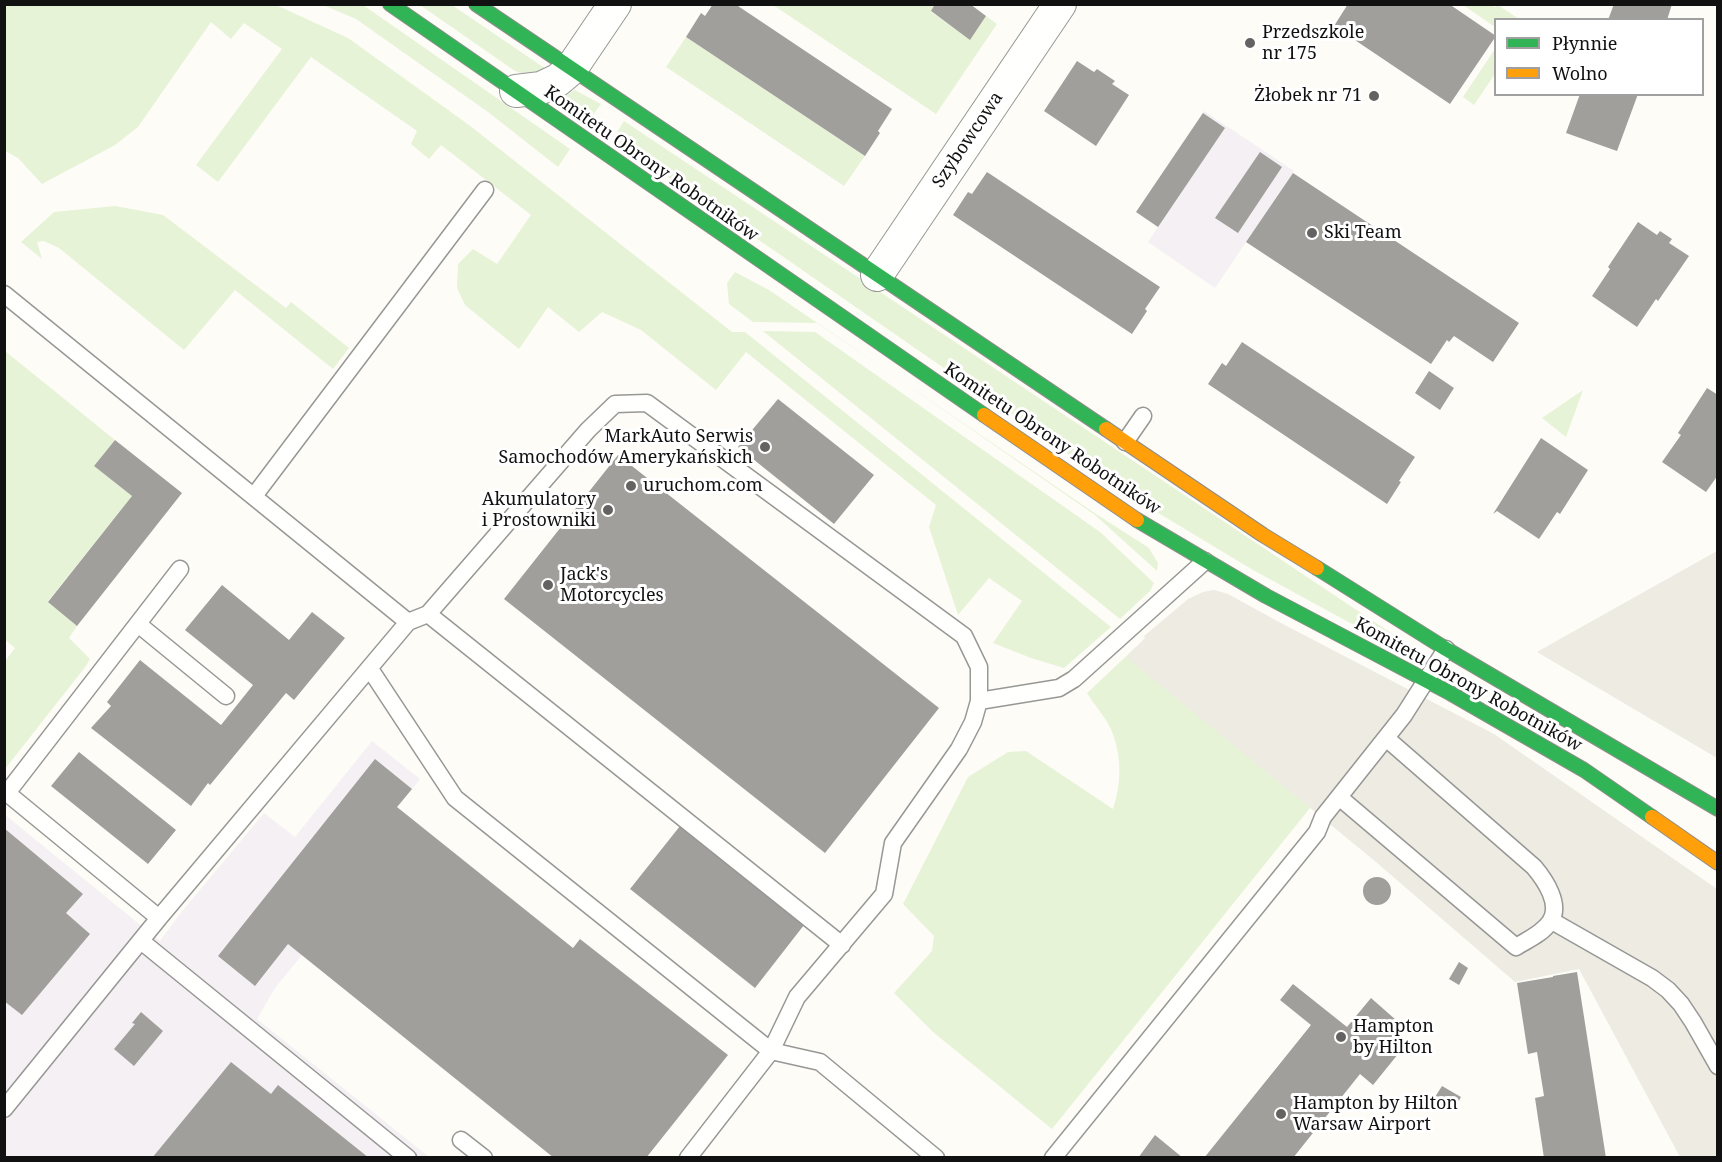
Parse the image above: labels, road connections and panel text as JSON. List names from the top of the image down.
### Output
{
  "streets": {
    "street": ["Szybowcowa", "Komitetu Obrony Robotników"]
  },
  "crossings": [
    ["Szybowcowa", "Komitetu Obrony Robotników"]
  ],
  "places": [
    "Przedszkole nr 175",
    "Żłobek nr 71",
    "Ski Team",
    "MarkAuto Serwis Samochodów Amerykańskich",
    "uruchom.com",
    "Akumulatory i Prostowniki",
    "Jack's Motorcycles",
    "Hampton by Hilton",
    "Hampton by Hilton Warsaw Airport"
  ],
  "legend": ["Płynnie", "Wolno"]
}
